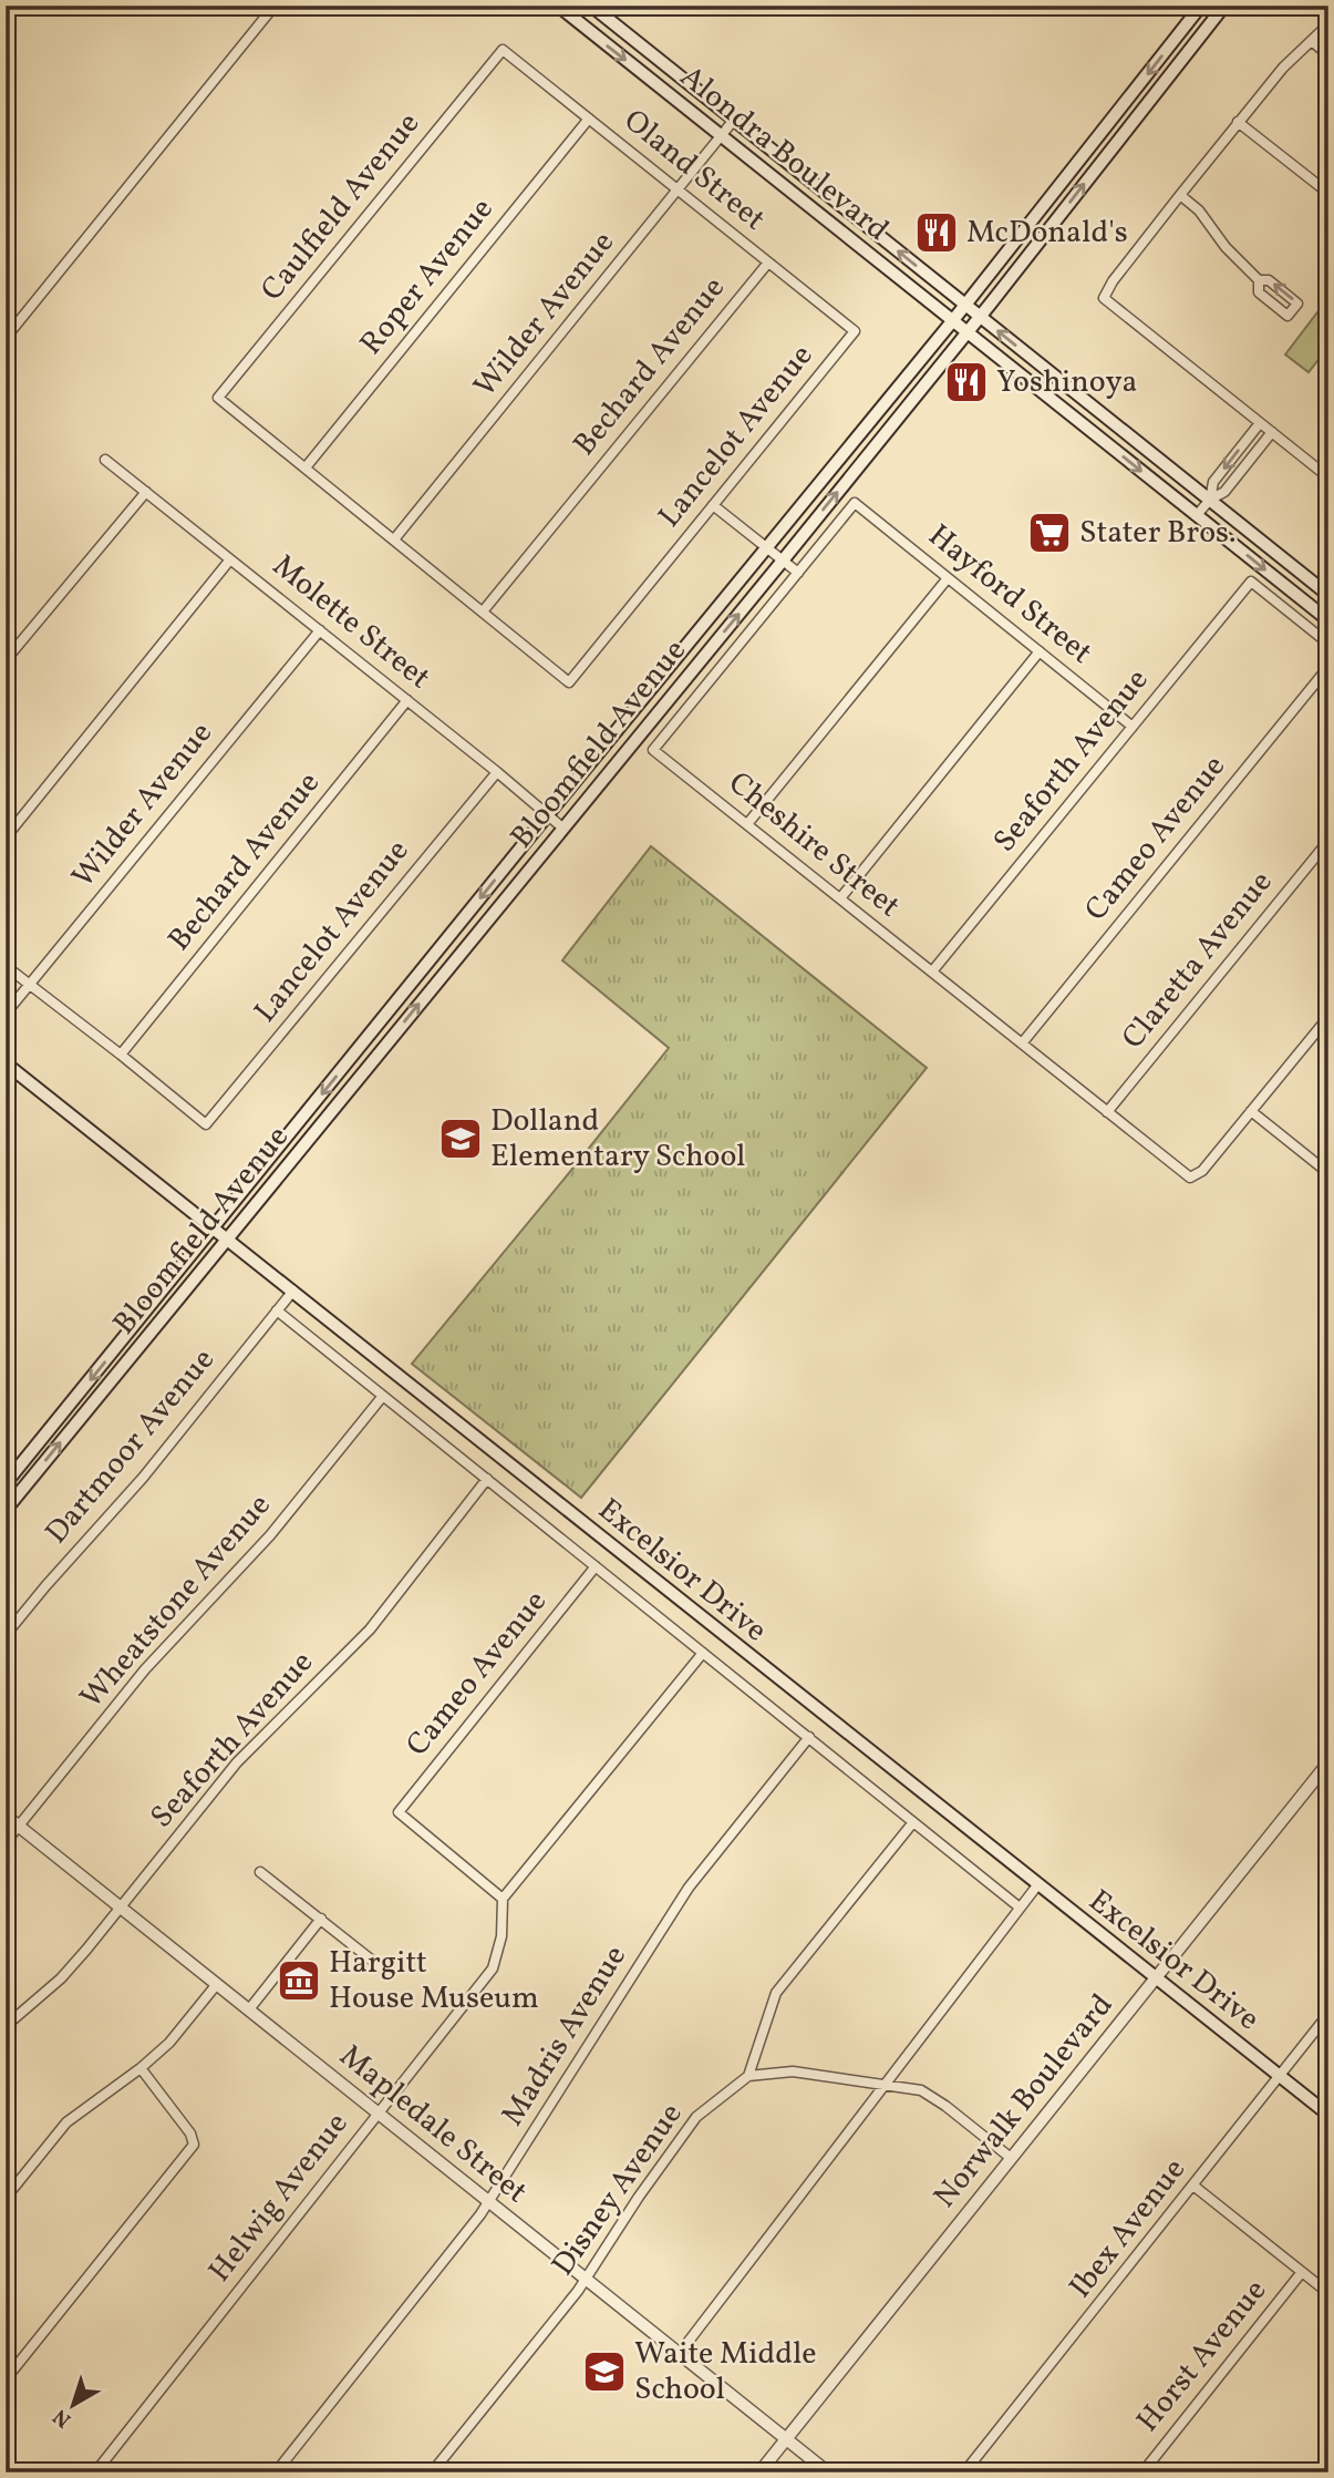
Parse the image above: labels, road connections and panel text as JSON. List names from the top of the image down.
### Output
{
  "streets": {
    "main road": ["Alondra Boulevard", "Bloomfield Avenue", "Excelsior Drive"],
    "street": [
      "Oland Street",
      "Caulfield Avenue",
      "Roper Avenue",
      "Wilder Avenue",
      "Bechard Avenue",
      "Lancelot Avenue",
      "Hayford Street",
      "Molette Street",
      "Seaforth Avenue",
      "Cameo Avenue",
      "Cheshire Street",
      "Claretta Avenue",
      "Dartmoor Avenue",
      "Wheatstone Avenue",
      "Madris Avenue",
      "Norwalk Boulevard",
      "Mapledale Street",
      "Disney Avenue",
      "Helwig Avenue",
      "Ibex Avenue",
      "Horst Avenue"
    ]
  },
  "crossings": [
    ["Alondra Boulevard", "Wilder Avenue"],
    ["Alondra Boulevard", "Bloomfield Avenue"],
    ["Oland Street", "Caulfield Avenue"],
    ["Oland Street", "Roper Avenue"],
    ["Oland Street", "Wilder Avenue"],
    ["Oland Street", "Bechard Avenue"],
    ["Oland Street", "Lancelot Avenue"],
    ["Caulfield Avenue", "Roper Avenue"],
    ["Wilder Avenue", "Molette Street"],
    ["Bechard Avenue", "Lancelot Avenue"],
    ["Bechard Avenue", "Molette Street"],
    ["Lancelot Avenue", "Molette Street"],
    ["Hayford Street", "Seaforth Avenue"],
    ["Hayford Street", "Cheshire Street"],
    ["Molette Street", "Bloomfield Avenue"],
    ["Bloomfield Avenue", "Excelsior Drive"],
    ["Seaforth Avenue", "Cheshire Street"],
    ["Seaforth Avenue", "Excelsior Drive"],
    ["Seaforth Avenue", "Mapledale Street"],
    ["Cameo Avenue", "Cheshire Street"],
    ["Cameo Avenue", "Excelsior Drive"],
    ["Cameo Avenue", "Helwig Avenue"],
    ["Cheshire Street", "Claretta Avenue"],
    ["Dartmoor Avenue", "Excelsior Drive"],
    ["Excelsior Drive", "Wheatstone Avenue"],
    ["Excelsior Drive", "Madris Avenue"],
    ["Excelsior Drive", "Norwalk Boulevard"],
    ["Excelsior Drive", "Ibex Avenue"],
    ["Wheatstone Avenue", "Mapledale Street"],
    ["Madris Avenue", "Mapledale Street"],
    ["Norwalk Boulevard", "Mapledale Street"],
    ["Mapledale Street", "Disney Avenue"],
    ["Mapledale Street", "Helwig Avenue"]
  ],
  "places": {
    "restaurant": ["McDonald's", "Yoshinoya"],
    "supermarket": ["Stater Bros."],
    "school or university": ["Dolland Elementary School", "Waite Middle School"],
    "museum": ["Hargitt House Museum"]
  },
  "north": "bottom left"
}
